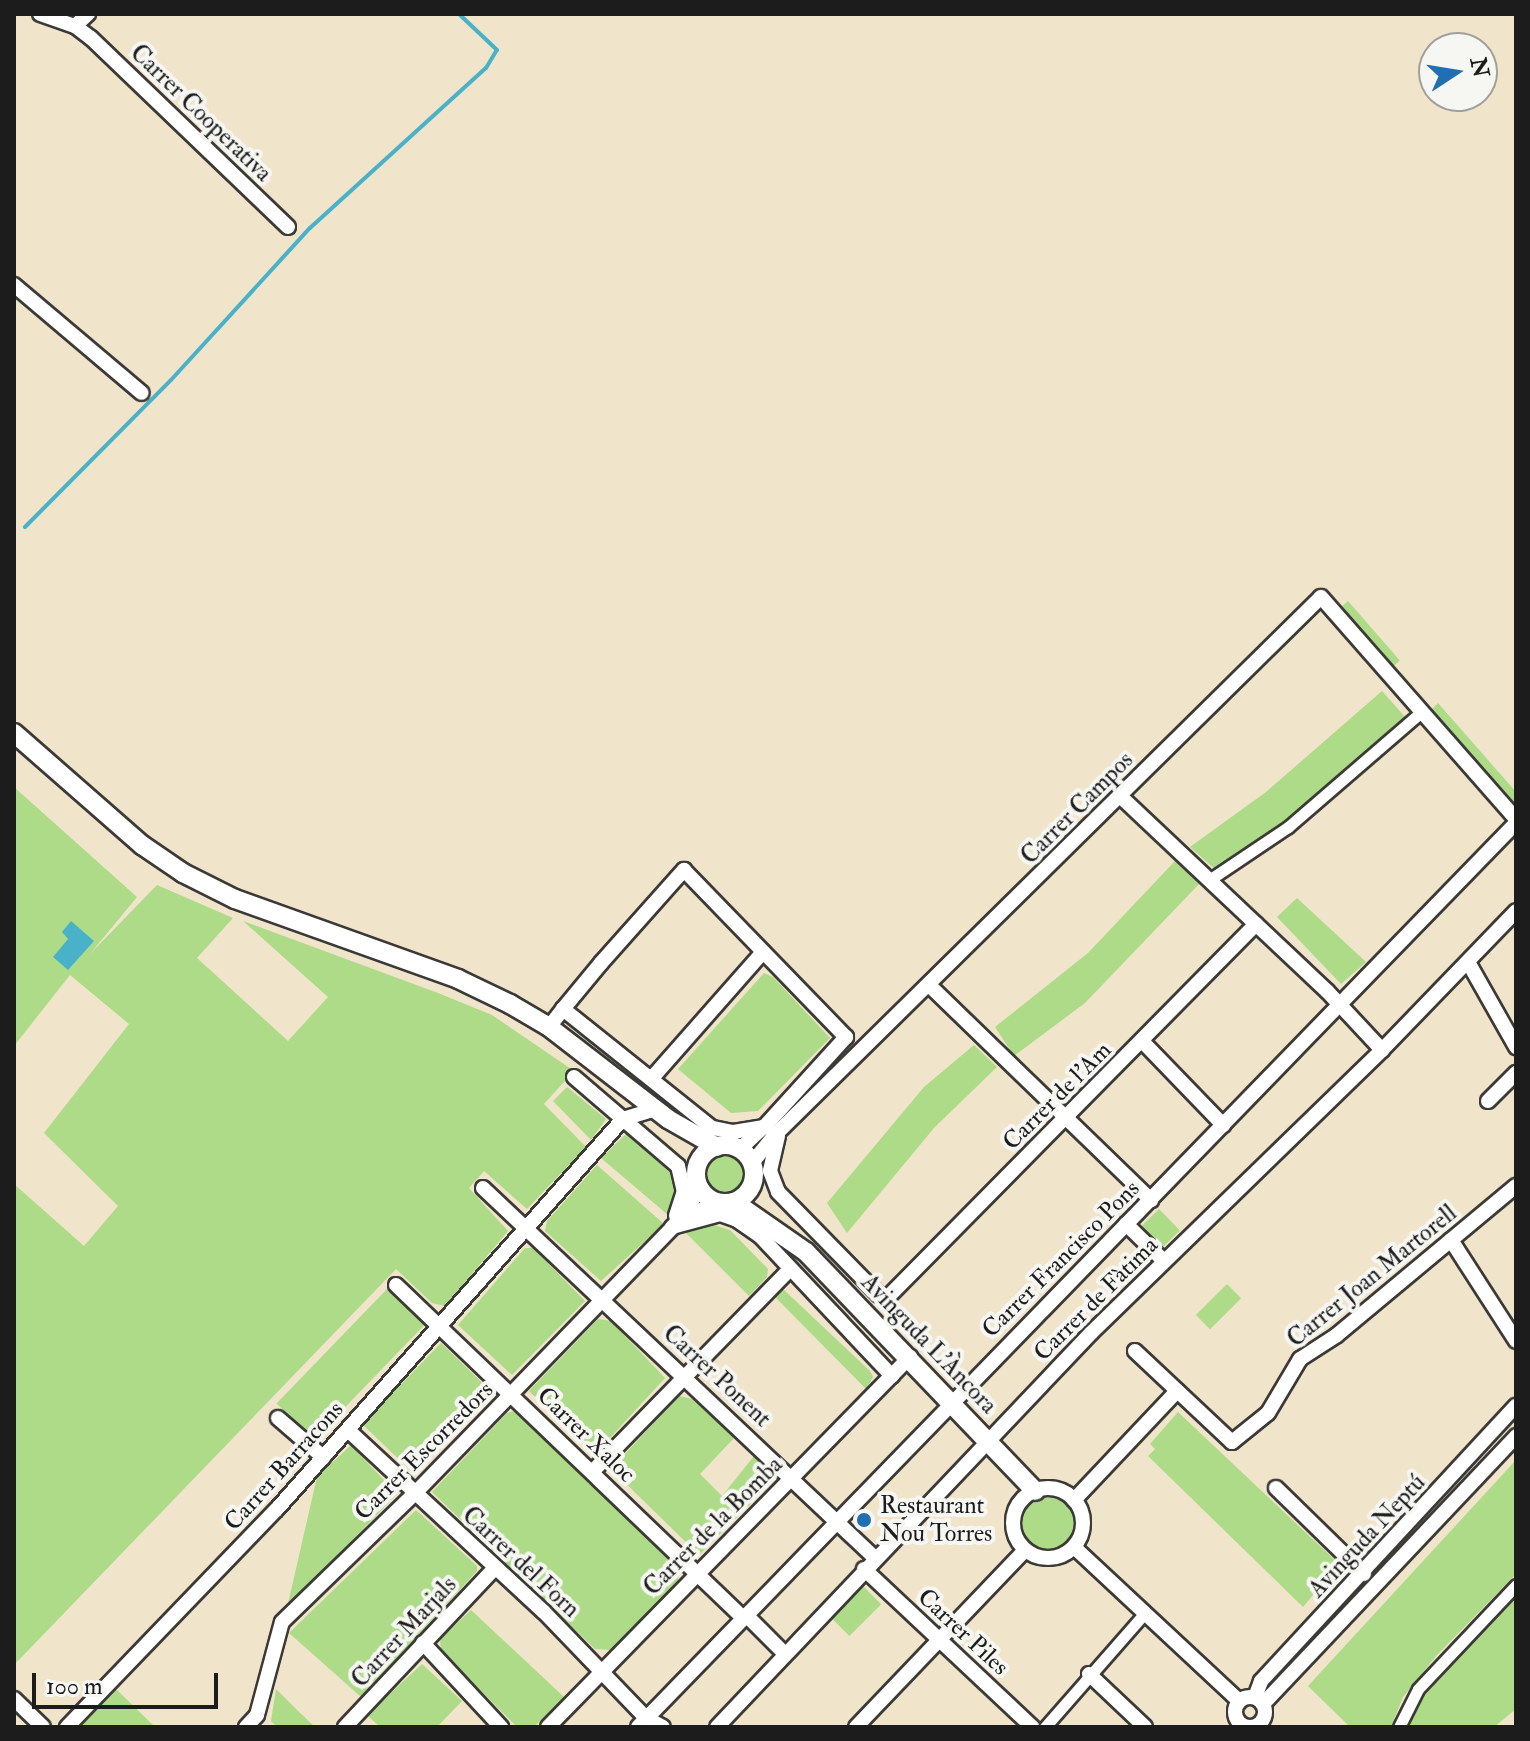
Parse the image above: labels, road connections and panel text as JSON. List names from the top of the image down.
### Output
{
  "streets": {
    "street": [
      "Carrer Cooperativa",
      "Carrer Campos",
      "Carrer de l'Am",
      "Carrer Francisco Pons",
      "Carrer Joan Martorell",
      "Carrer de Fàtima",
      "Avinguda L'Àncora",
      "Carrer Ponent",
      "Carrer Xaloc",
      "Carrer Escorredors",
      "Carrer Barracons",
      "Carrer de la Bomba",
      "Avinguda Neptú",
      "Carrer del Forn",
      "Carrer Marjals",
      "Carrer Piles"
    ]
  },
  "crossings": [
    ["Carrer Francisco Pons", "Avinguda L'Àncora"],
    ["Carrer Francisco Pons", "Carrer Ponent"],
    ["Carrer Francisco Pons", "Carrer Xaloc"],
    ["Carrer Francisco Pons", "Carrer del Forn"],
    ["Carrer de Fàtima", "Avinguda L'Àncora"],
    ["Carrer de Fàtima", "Carrer Ponent"],
    ["Carrer de Fàtima", "Carrer Xaloc"],
    ["Carrer de Fàtima", "Carrer Piles"],
    ["Avinguda L'Àncora", "Carrer Escorredors"],
    ["Avinguda L'Àncora", "Carrer de la Bomba"],
    ["Carrer Ponent", "Carrer Escorredors"],
    ["Carrer Ponent", "Carrer Barracons"],
    ["Carrer Ponent", "Carrer de la Bomba"],
    ["Carrer Xaloc", "Carrer Escorredors"],
    ["Carrer Xaloc", "Carrer Barracons"],
    ["Carrer Xaloc", "Carrer de la Bomba"],
    ["Carrer Escorredors", "Carrer del Forn"],
    ["Carrer Barracons", "Carrer del Forn"],
    ["Carrer de la Bomba", "Carrer del Forn"],
    ["Carrer del Forn", "Carrer Marjals"]
  ],
  "places": ["Restaurant Nou Torres"],
  "scale_bar": "100 m",
  "north": "right"
}
